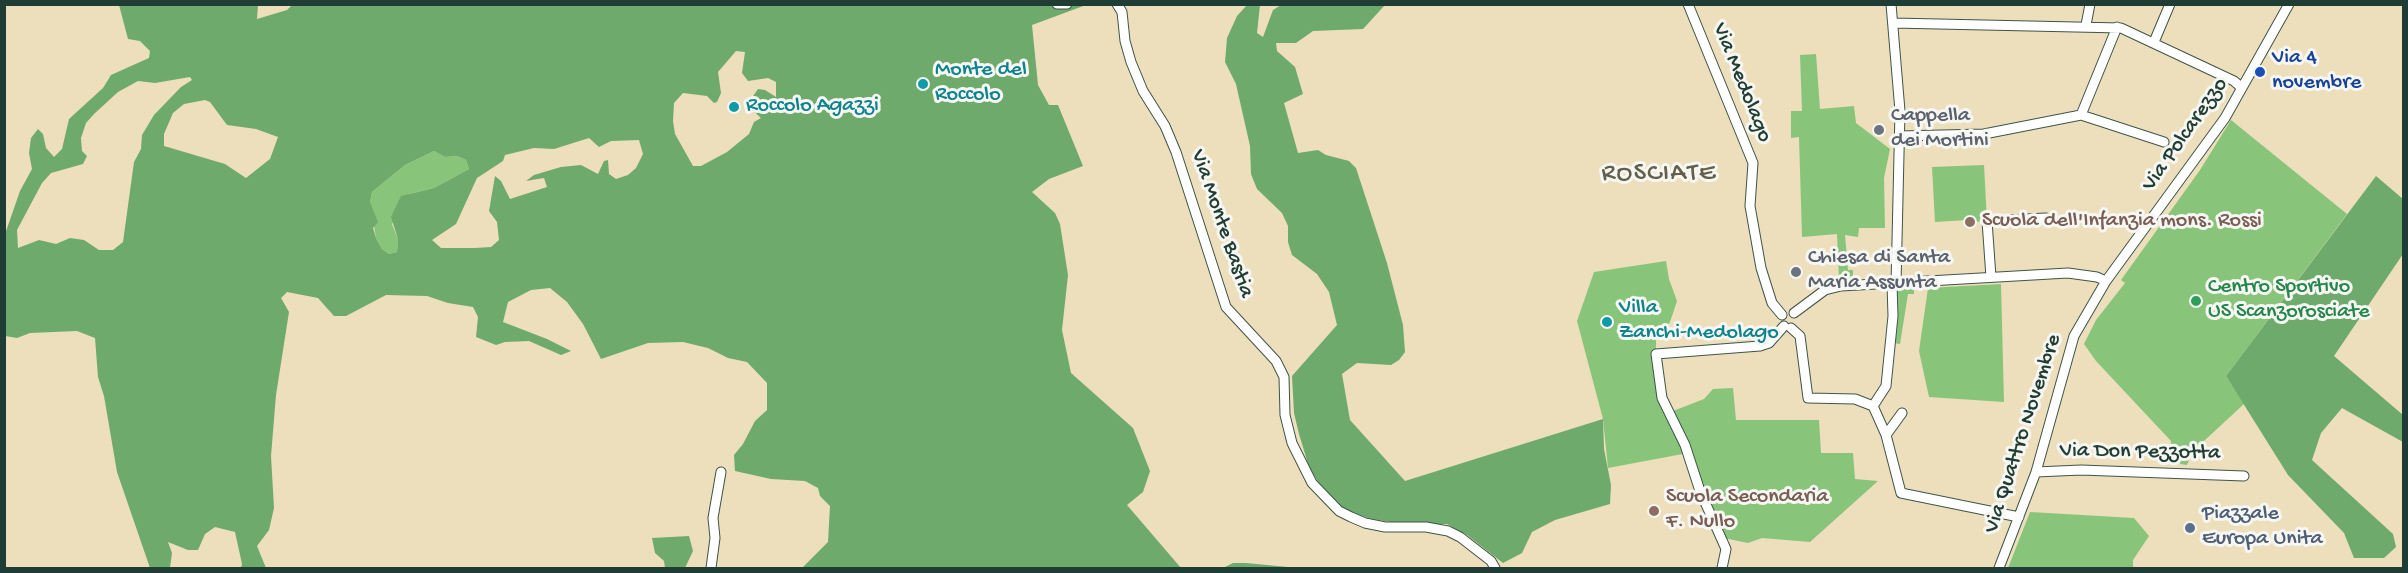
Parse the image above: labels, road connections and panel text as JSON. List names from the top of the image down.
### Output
{
  "streets": {
    "street": [
      "Via Medolago",
      "Via Polcarezzo",
      "Via Monte Bastia",
      "Via Quattro Novembre",
      "Via Don Pezzotta"
    ]
  },
  "crossings": [
    ["Via Polcarezzo", "Via Quattro Novembre"],
    ["Via Quattro Novembre", "Via Don Pezzotta"]
  ],
  "districts": ["ROSCIATE"],
  "places": [
    "Via 4 novembre",
    "Monte del Roccolo",
    "Roccolo Agazzi",
    "Cappella dei Mortini",
    "Scuola dell'Infanzia mons. Rossi",
    "Chiesa di Santa Maria Assunta",
    "Centro Sportivo US Scanzorosciate",
    "Villa Zanchi-Medolago",
    "Scuola Secondaria F. Nullo",
    "Piazzale Europa Unita"
  ]
}
